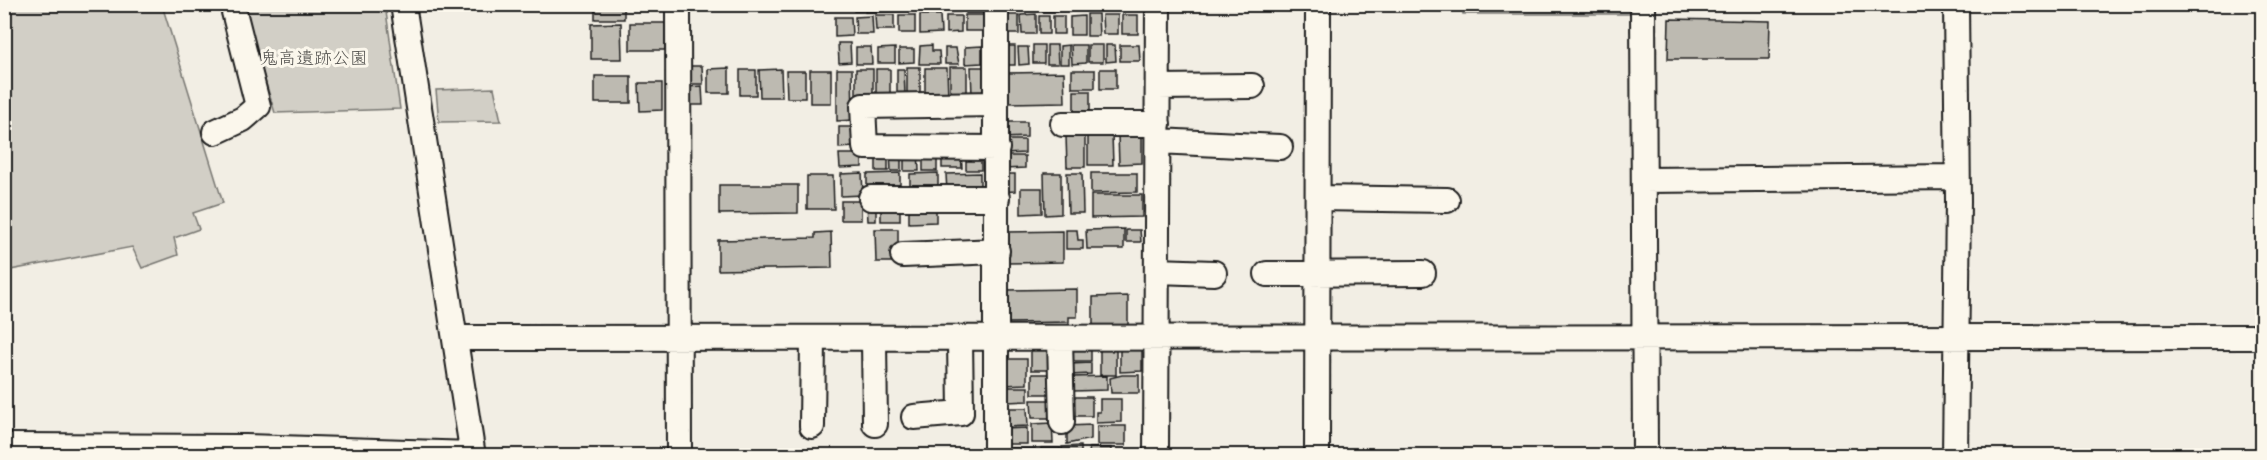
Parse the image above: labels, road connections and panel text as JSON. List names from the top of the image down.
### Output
{
  "parks": ["鬼高遺跡公園"]
}
